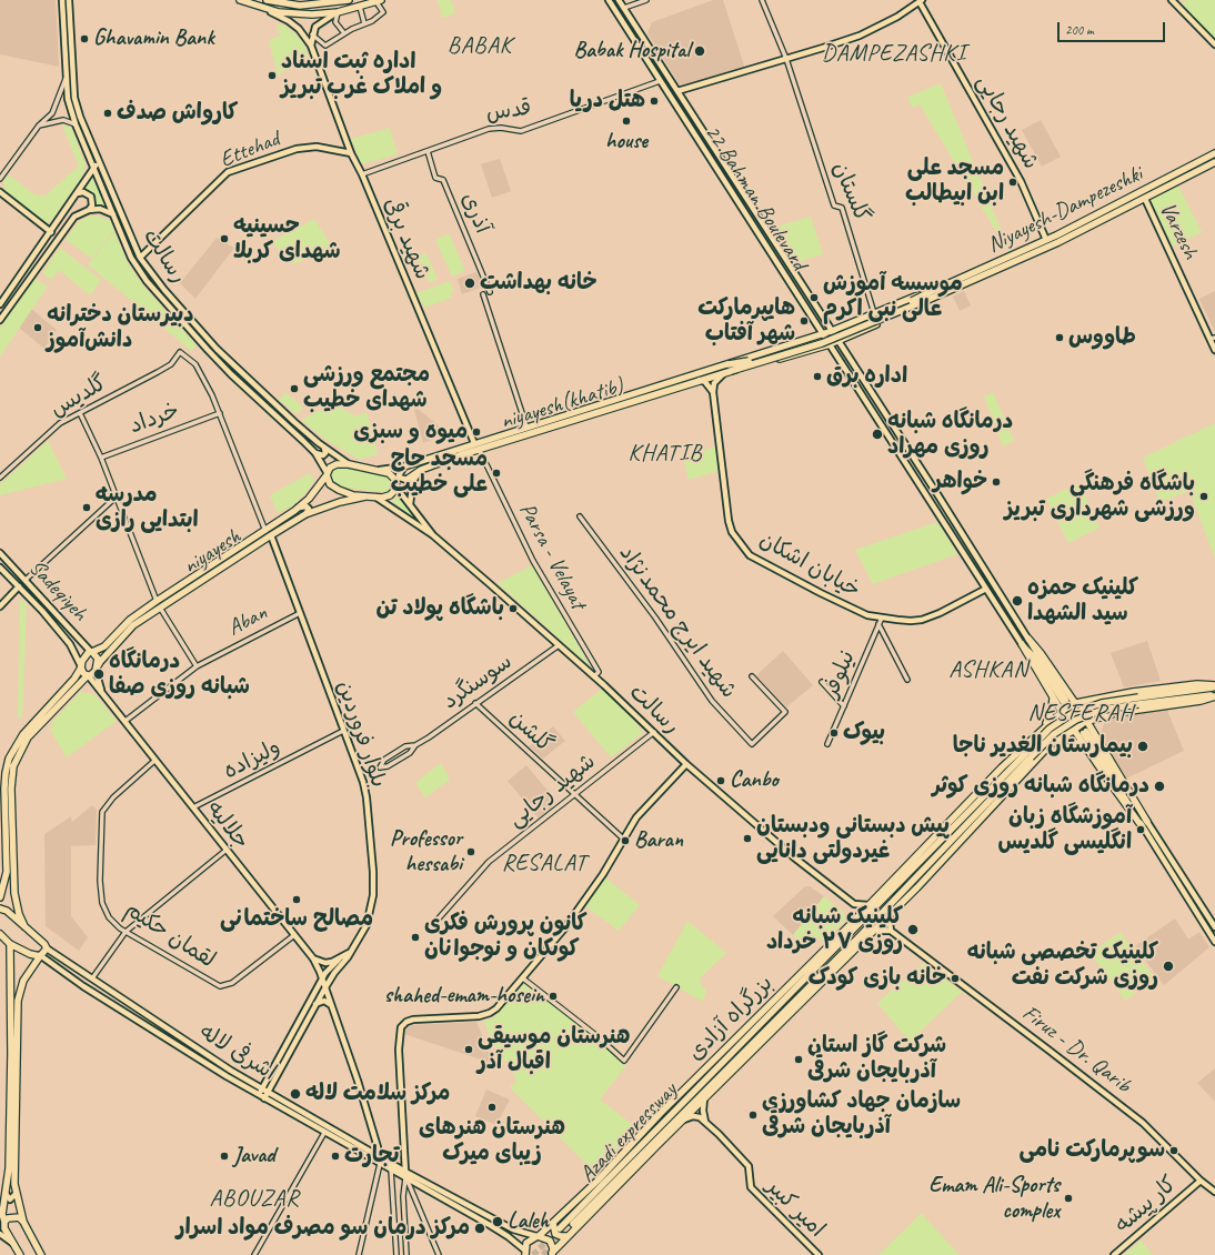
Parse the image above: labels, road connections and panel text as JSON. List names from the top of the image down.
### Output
{
  "streets": {
    "highway": [
      "Niyayesh-Dampezeshki",
      "niyayesh(khatib)",
      "niyayesh",
      "بزرگراه آزادی",
      "Azadi expressway"
    ],
    "main road": [
      "شهید رجایی",
      "Ettehad",
      "22 Bahman Boulevard",
      "Varzesh",
      "شهید برقی",
      "رسالت",
      "خیابان اشکان",
      "Sadeqiyeh",
      "بلوار فروردین",
      "جلالیه",
      "Firuz - Dr. Qarib",
      "اشرفی لاله",
      "کار پیشه",
      "امیر کبیر"
    ],
    "street": [
      "قدس",
      "گلستان",
      "آذری",
      "گلدیس",
      "خرداد",
      "Parsa - Velayat",
      "Aban",
      "شهید ایرج محمدنژاد",
      "نیلوفر",
      "سوسنگرد",
      "گلشن",
      "ولیزاده",
      "لقمان حکیم"
    ]
  },
  "crossings": [
    ["قدس", "22 Bahman Boulevard"],
    ["قدس", "آذری"],
    ["قدس", "شهید برقی"],
    ["شهید رجایی", "Niyayesh-Dampezeshki"],
    ["شهید رجایی", "رسالت"],
    ["شهید رجایی", "گلشن"],
    ["Ettehad", "شهید برقی"],
    ["Ettehad", "رسالت"],
    ["22 Bahman Boulevard", "خیابان اشکان"],
    ["Niyayesh-Dampezeshki", "Varzesh"],
    ["شهید برقی", "niyayesh(khatib)"],
    ["رسالت", "niyayesh"],
    ["رسالت", "Parsa - Velayat"],
    ["رسالت", "سوسنگرد"],
    ["گلدیس", "خرداد"],
    ["niyayesh(khatib)", "Parsa - Velayat"],
    ["niyayesh", "Sadeqiyeh"],
    ["niyayesh", "بلوار فروردین"],
    ["niyayesh", "جلالیه"],
    ["خیابان اشکان", "نیلوفر"],
    ["Sadeqiyeh", "جلالیه"],
    ["Aban", "بلوار فروردین"],
    ["Aban", "جلالیه"],
    ["سوسنگرد", "گلشن"],
    ["بلوار فروردین", "ولیزاده"],
    ["بلوار فروردین", "اشرفی لاله"],
    ["ولیزاده", "جلالیه"],
    ["جلالیه", "لقمان حکیم"],
    ["بزرگراه آزادی", "اشرفی لاله"],
    ["بزرگراه آزادی", "Azadi expressway"],
    ["Firuz - Dr. Qarib", "کار پیشه"]
  ],
  "districts": [
    "BABAK",
    "DAMPEZASHKI",
    "KHATIB",
    "ASHKAN",
    "NESFERAH",
    "RESALAT",
    "ABOUZAR"
  ],
  "places": [
    "Ghavamin Bank",
    "Babak Hospital",
    "اداره ثبت اسناد و املاک غرب تبریز",
    "هتل دریا",
    "کارواش صدف",
    "house",
    "مسجد علی ابن ابیطالب",
    "حسینیه شهدای کربلا",
    "خانه بهداشت",
    "موسسه آموزش عالی نبی اکرم",
    "هایپرمارکت شهر آفتاب",
    "دبیرستان دخترانه دانش‌آموز",
    "طاووس",
    "اداره برق",
    "مجتمع ورزشی شهدای خطیب",
    "میوه و سبزی",
    "درمانگاه شبانه روزی مهراد",
    "مسجد حاج علی خطیب",
    "خواهر",
    "باشگاه فرهنگی ورزشی شهرداری تبریز",
    "مدرسه ابتدایی رازی",
    "کلینیک حمزه سید الشهدا",
    "باشگاه پولاد تن",
    "درمانگاه شبانه روزی صفا",
    "بیوک",
    "بیمارستان الغدیر ناجا",
    "Canbo",
    "درمانگاه شبانه روزی کوثر",
    "آموزشگاه زبان انگلیسی گلدیس",
    "پیش دبستانی ودبستان غیردولتی دانایی",
    "Baran",
    "Professor hessabi",
    "مصالح ساختمانی",
    "کلینیک شبانه روزی ۲۷ خرداد",
    "کانون پرورش فکرى کوىکان و نوجوانان",
    "کلینیک تخصصی شبانه روزی شرکت نفت",
    "خانه بازی کودک",
    "shahed-emam-hosein",
    "هنرستان موسیقی اقبال آذر",
    "شرکت گاز استان آذربایجان شرقی",
    "مرکز سلامت لاله",
    "هنرستان هنرهای زیبای میرک",
    "سازمان جهاد کشاورزی آذربایجان شرقی",
    "سوپرمارکت نامی",
    "Javad",
    "تجارت",
    "Emam Ali-Sports complex",
    "Laleh",
    "مرکز درمان سو مصرف مواد اسرار"
  ],
  "scale_bar": "200 m"
}
